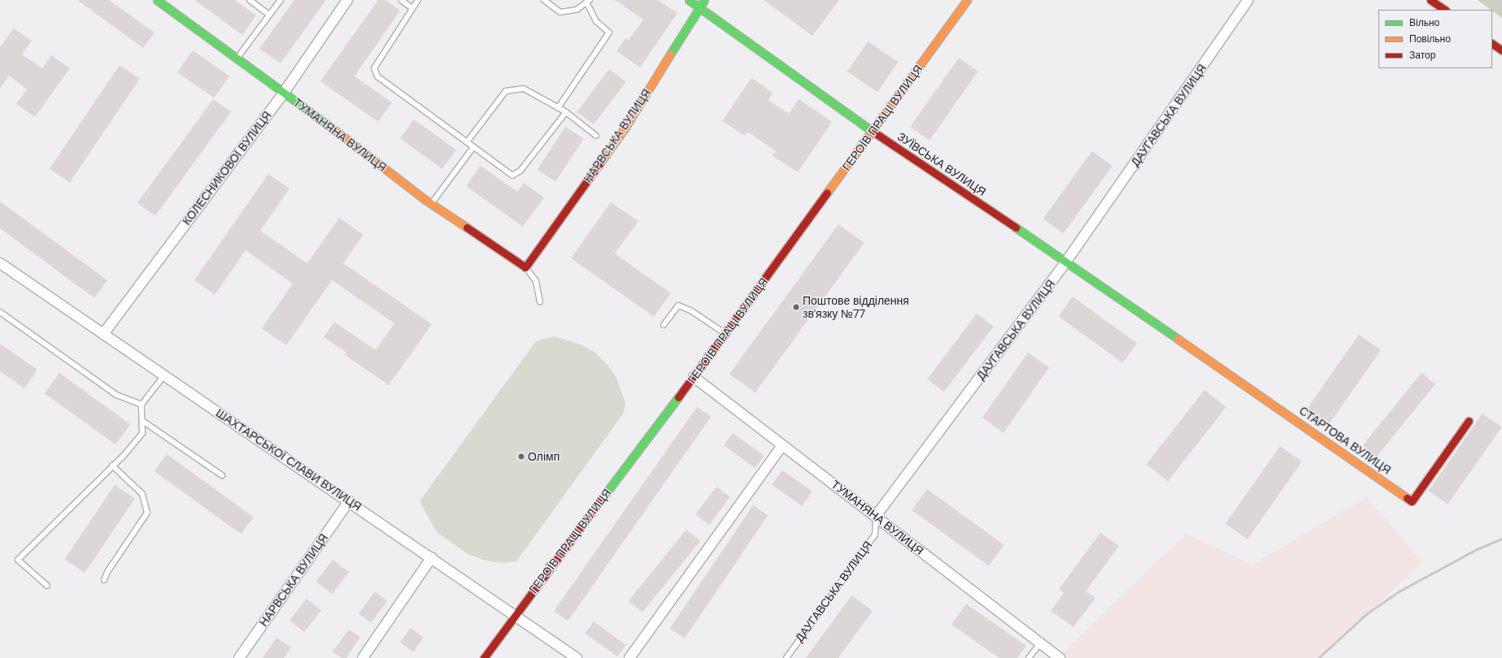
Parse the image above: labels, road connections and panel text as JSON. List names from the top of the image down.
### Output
{
  "streets": {
    "street": [
      "ДАУГАВСЬКА ВУЛИЦЯ",
      "ГЕРОЇВ ПРАЦІ ВУЛИЦЯ",
      "ТУМАНЯНА ВУЛИЦЯ",
      "НАРВСЬКА ВУЛИЦЯ",
      "ЗУЇВСЬКА ВУЛИЦЯ",
      "КОЛЕСНИКОВОЇ ВУЛИЦЯ",
      "СТАРТОВА ВУЛИЦЯ",
      "ШАХТАРСЬКОЇ СЛАВИ ВУЛИЦЯ"
    ]
  },
  "crossings": [
    ["ДАУГАВСЬКА ВУЛИЦЯ", "ТУМАНЯНА ВУЛИЦЯ"],
    ["ДАУГАВСЬКА ВУЛИЦЯ", "ЗУЇВСЬКА ВУЛИЦЯ"],
    ["ГЕРОЇВ ПРАЦІ ВУЛИЦЯ", "ТУМАНЯНА ВУЛИЦЯ"],
    ["ГЕРОЇВ ПРАЦІ ВУЛИЦЯ", "ЗУЇВСЬКА ВУЛИЦЯ"],
    ["ГЕРОЇВ ПРАЦІ ВУЛИЦЯ", "ШАХТАРСЬКОЇ СЛАВИ ВУЛИЦЯ"],
    ["ТУМАНЯНА ВУЛИЦЯ", "НАРВСЬКА ВУЛИЦЯ"],
    ["ТУМАНЯНА ВУЛИЦЯ", "КОЛЕСНИКОВОЇ ВУЛИЦЯ"],
    ["НАРВСЬКА ВУЛИЦЯ", "ЗУЇВСЬКА ВУЛИЦЯ"],
    ["НАРВСЬКА ВУЛИЦЯ", "ШАХТАРСЬКОЇ СЛАВИ ВУЛИЦЯ"],
    ["ЗУЇВСЬКА ВУЛИЦЯ", "СТАРТОВА ВУЛИЦЯ"],
    ["КОЛЕСНИКОВОЇ ВУЛИЦЯ", "ШАХТАРСЬКОЇ СЛАВИ ВУЛИЦЯ"]
  ],
  "places": ["Поштове відділення зв'язку №77", "Олімп"],
  "legend": ["Вільно", "Повільно", "Затор"]
}
